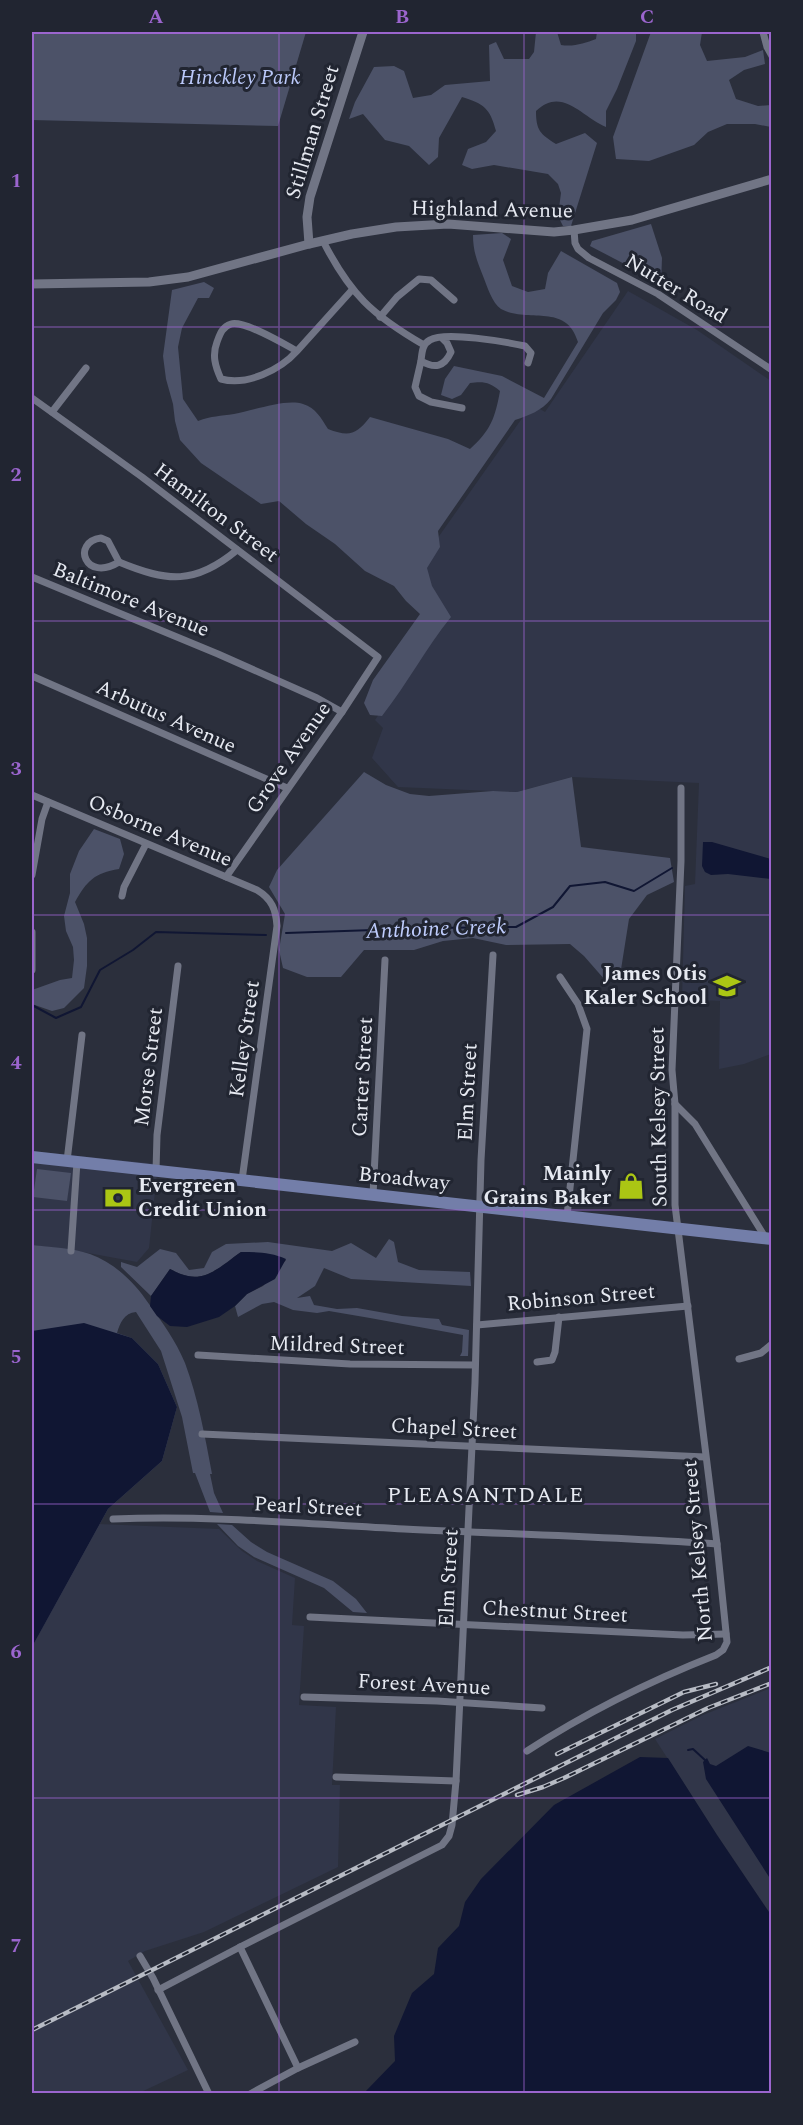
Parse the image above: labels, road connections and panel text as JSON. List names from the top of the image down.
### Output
{
  "streets": {
    "main road": ["Broadway"],
    "street": [
      "Stillman Street",
      "Highland Avenue",
      "Nutter Road",
      "Hamilton Street",
      "Baltimore Avenue",
      "Arbutus Avenue",
      "Grove Avenue",
      "Osborne Avenue",
      "Kelley Street",
      "Morse Street",
      "Carter Street",
      "Elm Street",
      "South Kelsey Street",
      "Robinson Street",
      "Mildred Street",
      "Chapel Street",
      "Pearl Street",
      "North Kelsey Street",
      "Chestnut Street",
      "Forest Avenue"
    ]
  },
  "crossings": [
    ["Stillman Street", "Highland Avenue"],
    ["Highland Avenue", "Nutter Road"],
    ["Hamilton Street", "Grove Avenue"],
    ["Baltimore Avenue", "Grove Avenue"],
    ["Arbutus Avenue", "Grove Avenue"],
    ["Grove Avenue", "Osborne Avenue"],
    ["Osborne Avenue", "Kelley Street"],
    ["Kelley Street", "Broadway"],
    ["Morse Street", "Broadway"],
    ["Carter Street", "Broadway"],
    ["Elm Street", "Broadway"],
    ["Elm Street", "Robinson Street"],
    ["Elm Street", "Mildred Street"],
    ["Elm Street", "Chapel Street"],
    ["Elm Street", "Pearl Street"],
    ["Elm Street", "Chestnut Street"],
    ["Elm Street", "Forest Avenue"],
    ["South Kelsey Street", "Broadway"],
    ["South Kelsey Street", "North Kelsey Street"],
    ["Broadway", "North Kelsey Street"],
    ["Robinson Street", "North Kelsey Street"],
    ["Chapel Street", "North Kelsey Street"],
    ["Pearl Street", "North Kelsey Street"],
    ["North Kelsey Street", "Chestnut Street"]
  ],
  "districts": ["PLEASANTDALE"],
  "water": ["Anthoine Creek"],
  "parks": ["Hinckley Park"],
  "places": {
    "school or university": ["James Otis Kaler School"],
    "shop": ["Mainly Grains Baker"],
    "bank": ["Evergreen Credit Union"]
  },
  "grid": {
    "columns": ["A", "B", "C"],
    "rows": [
      "1",
      "2",
      "3",
      "4",
      "5",
      "6",
      "7"
    ]
  }
}
